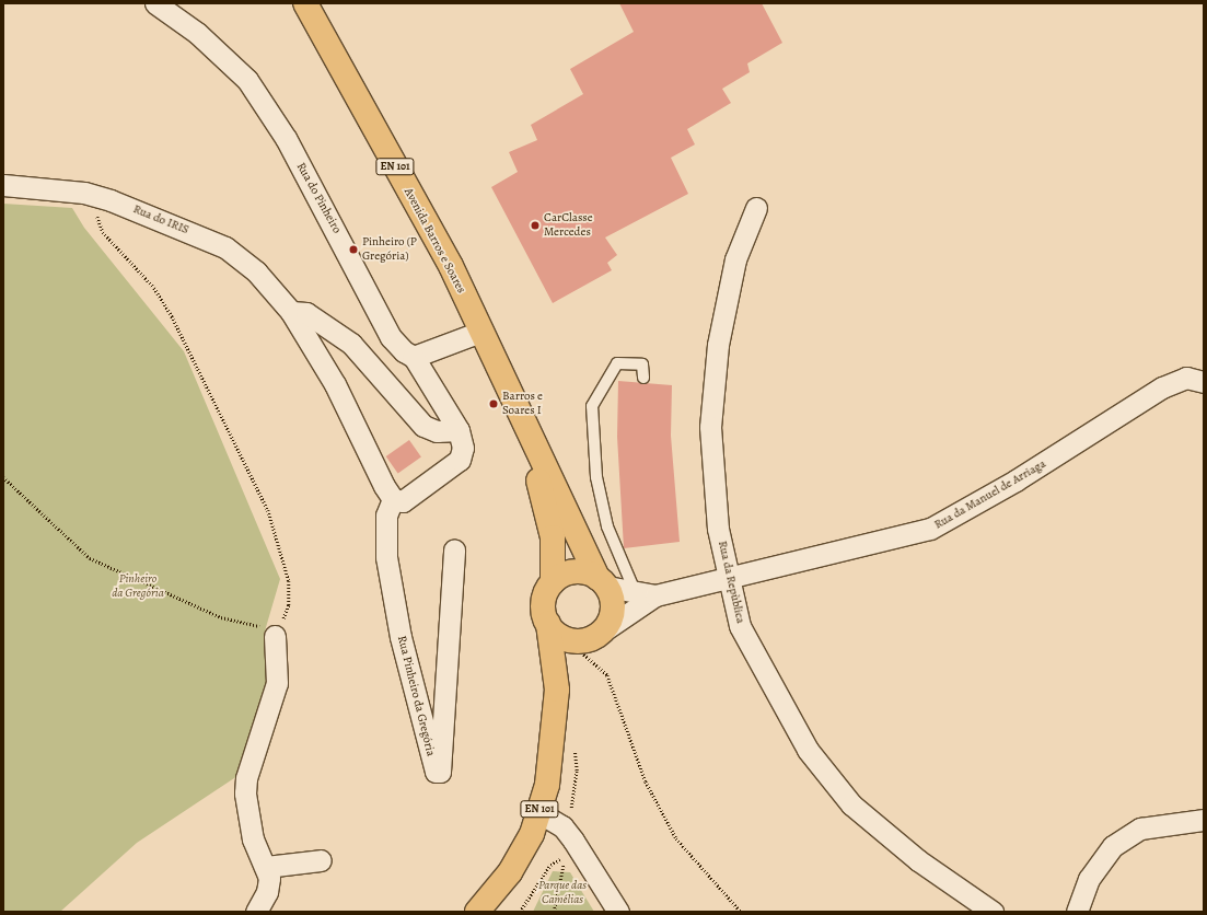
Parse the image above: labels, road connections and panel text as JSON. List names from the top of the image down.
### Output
{
  "streets": {
    "main road": ["EN 101", "Avenida Barros e Soares"],
    "street": [
      "Rua do Pinheiro",
      "Rua do IRIS",
      "Rua da Manuel de Arriaga",
      "Rua da Repùblica",
      "Rua Pinheiro da Gregória"
    ]
  },
  "crossings": [
    ["EN 101", "Avenida Barros e Soares"],
    ["Rua do IRIS", "Rua Pinheiro da Gregória"],
    ["Rua da Manuel de Arriaga", "Rua da Repùblica"]
  ],
  "parks": ["Pinheiro da Gregória", "Parque das Camélias"],
  "places": ["CarClasse Mercedes", "Pinheiro (P Gregória)", "Barros e Soares I"]
}
